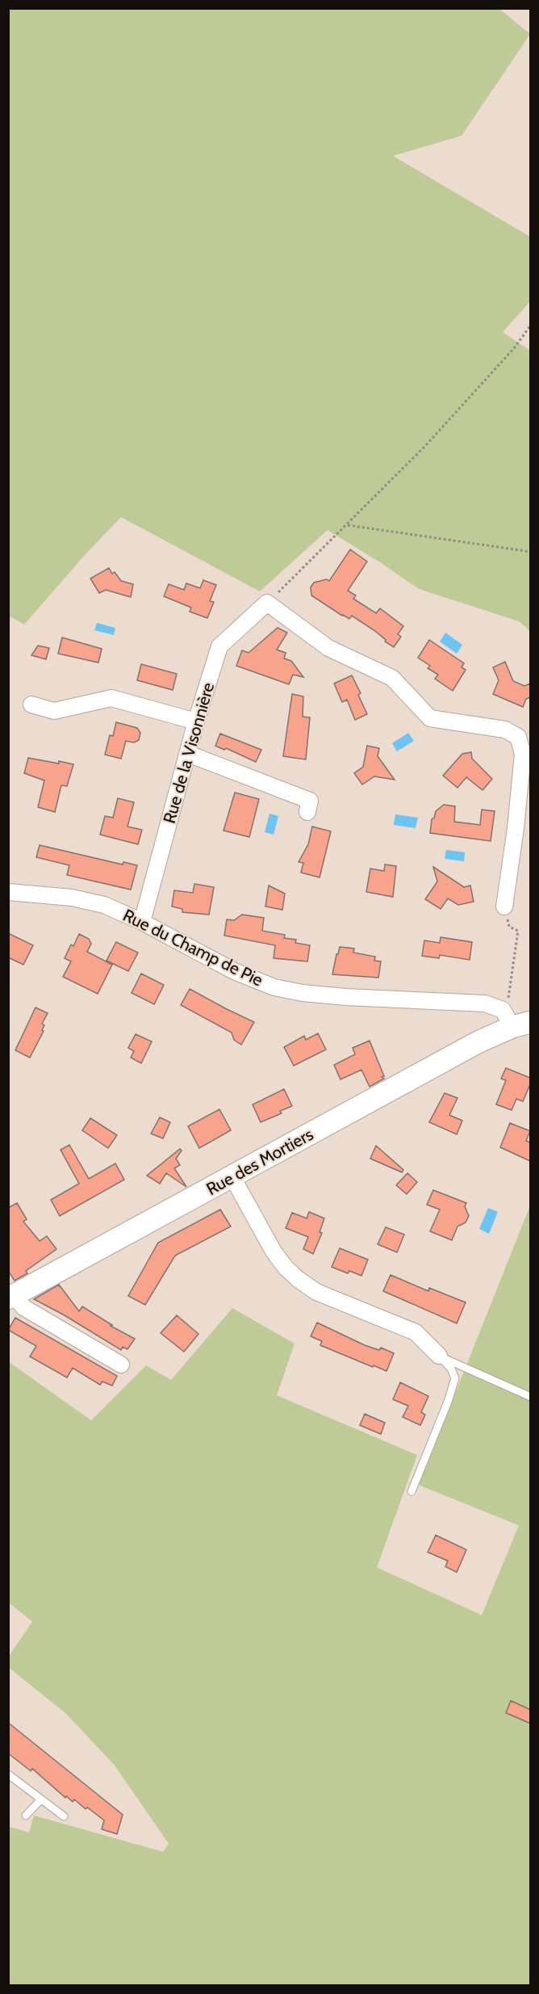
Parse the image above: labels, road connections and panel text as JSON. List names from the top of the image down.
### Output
{
  "streets": {
    "street": ["Rue de la Visonnière", "Rue du Champ de Pie", "Rue des Mortiers"]
  },
  "crossings": [
    ["Rue de la Visonnière", "Rue du Champ de Pie"],
    ["Rue du Champ de Pie", "Rue des Mortiers"]
  ]
}
